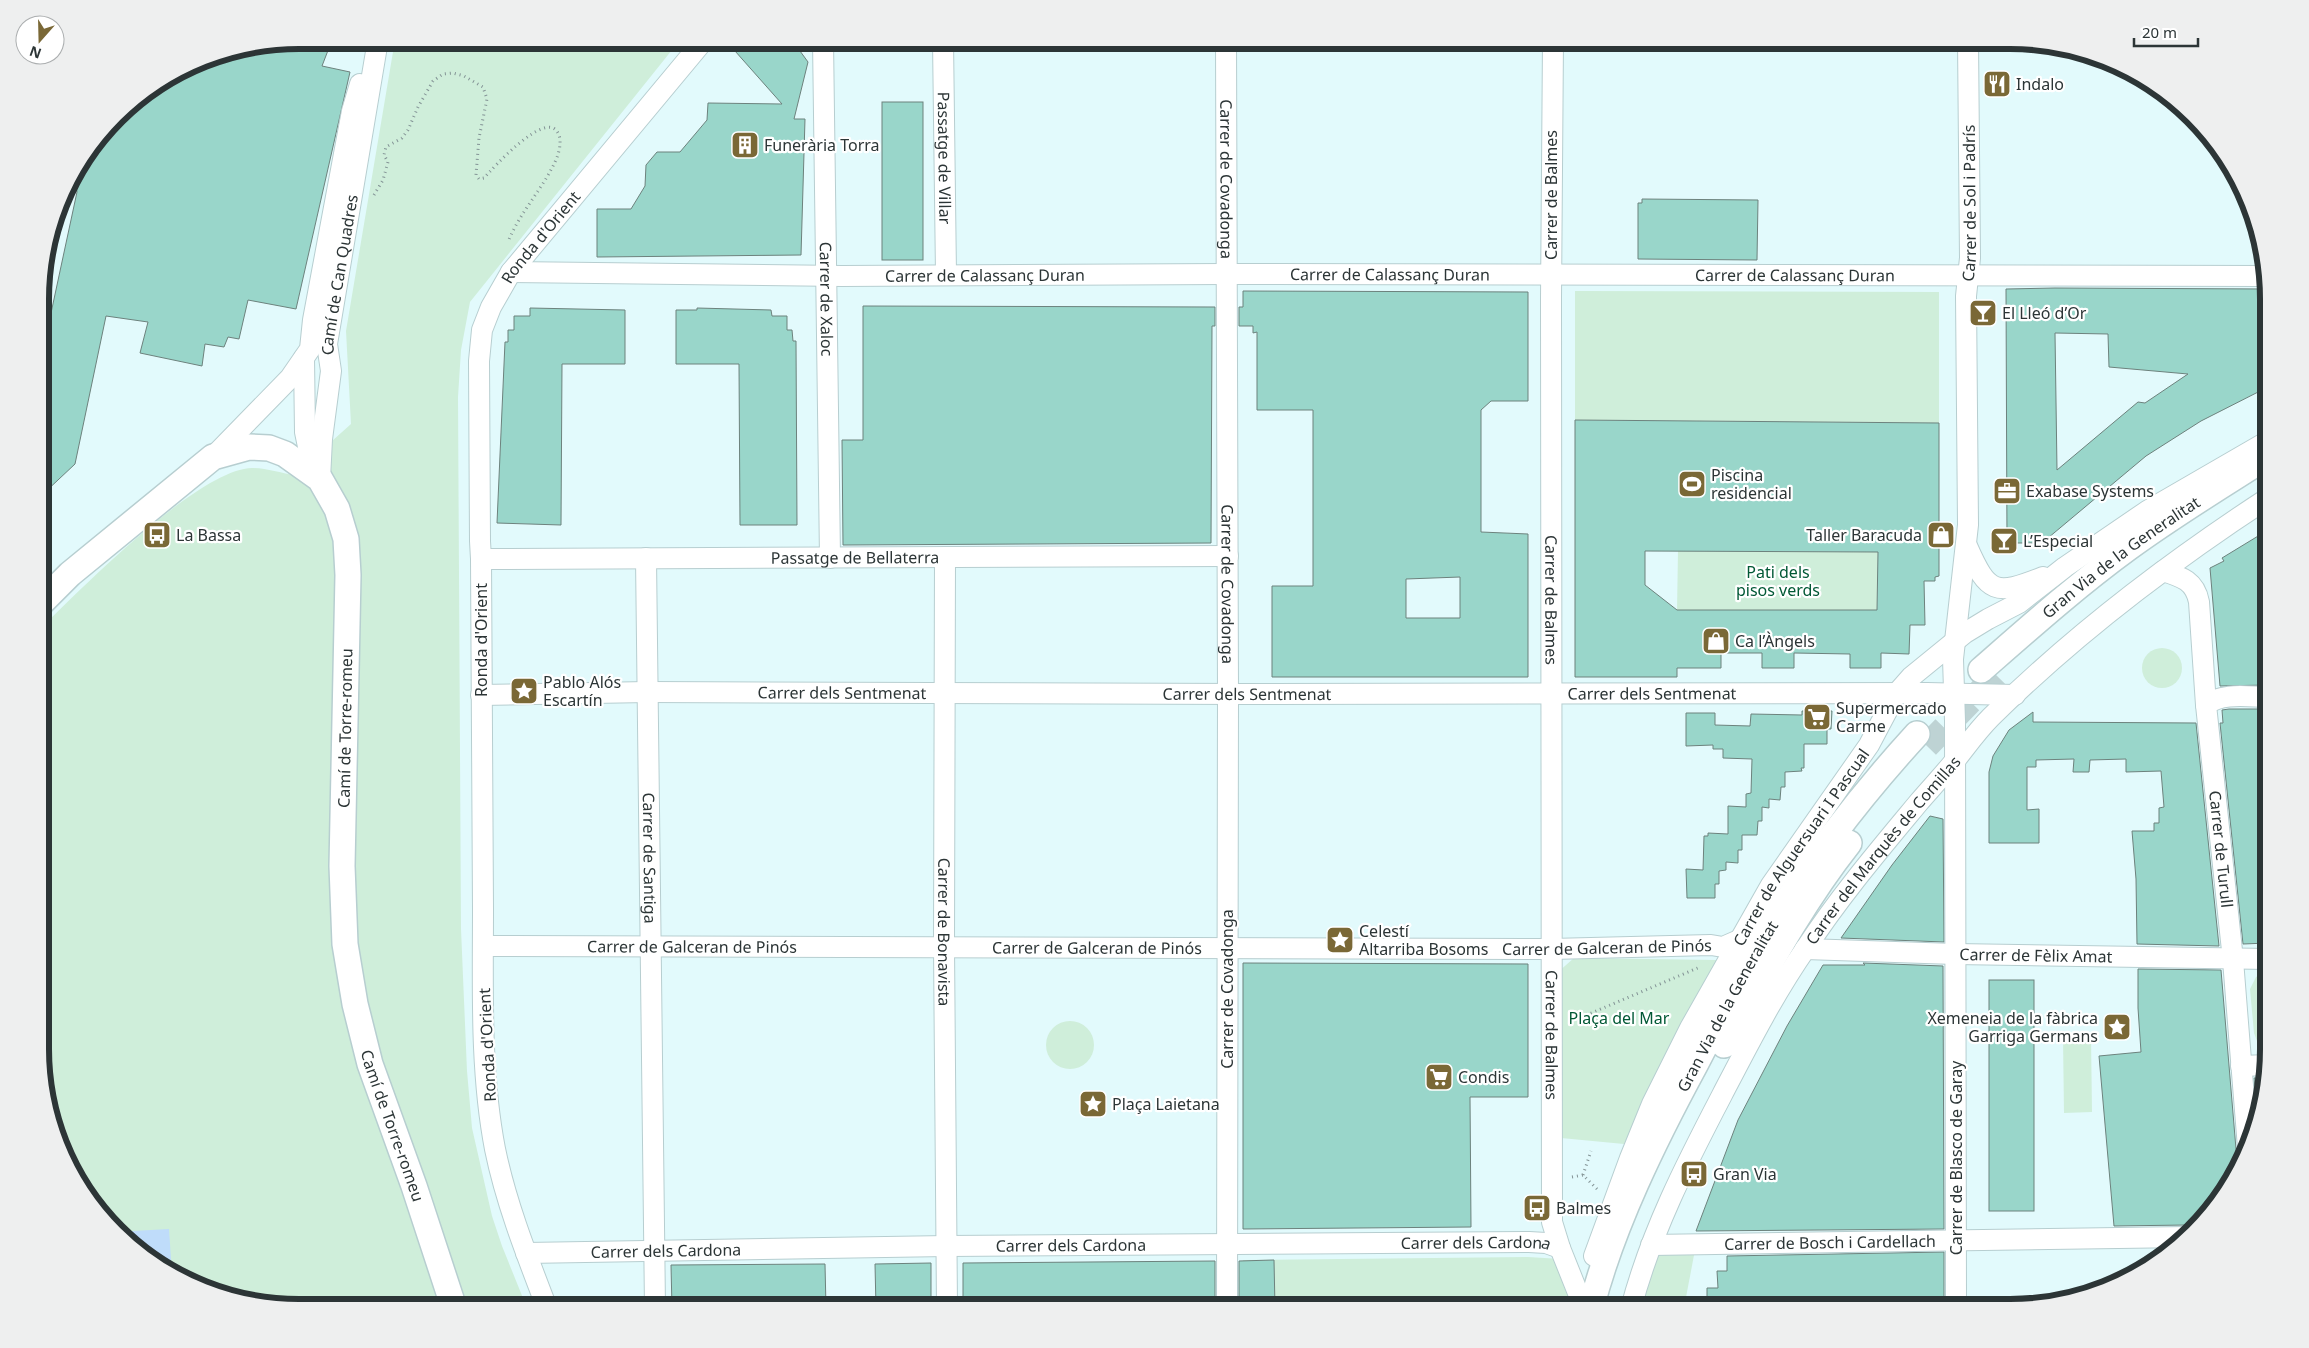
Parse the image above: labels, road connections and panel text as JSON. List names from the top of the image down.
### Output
{
  "streets": {
    "street": [
      "Passatge de Villar",
      "Carrer de Covadonga",
      "Carrer de Balmes",
      "Carrer de Sol i Padrís",
      "Ronda d'Orient",
      "Camí de Can Quadres",
      "Carrer de Calassanç Duran",
      "Carrer de Xaloc",
      "Passatge de Bellaterra",
      "Gran Via de la Generalitat",
      "Carrer dels Sentmenat",
      "Camí de Torre-romeu",
      "Carrer de Alguersuari I Pascual",
      "Carrer de Turull",
      "Carrer del Marquès de Comillas",
      "Carrer de Santiga",
      "Carrer de Bonavista",
      "Carrer de Galceran de Pinós",
      "Carrer de Fèlix Amat",
      "Carrer de Blasco de Garay",
      "Carrer de Bosch i Cardellach",
      "Carrer dels Cardona"
    ]
  },
  "crossings": [
    ["Passatge de Villar", "Carrer de Calassanç Duran"],
    ["Carrer de Covadonga", "Carrer de Calassanç Duran"],
    ["Carrer de Covadonga", "Passatge de Bellaterra"],
    ["Carrer de Covadonga", "Carrer dels Sentmenat"],
    ["Carrer de Covadonga", "Carrer de Galceran de Pinós"],
    ["Carrer de Covadonga", "Carrer dels Cardona"],
    ["Carrer de Balmes", "Carrer de Calassanç Duran"],
    ["Carrer de Balmes", "Carrer dels Sentmenat"],
    ["Carrer de Balmes", "Carrer de Galceran de Pinós"],
    ["Carrer de Balmes", "Carrer dels Cardona"],
    ["Carrer de Sol i Padrís", "Carrer de Calassanç Duran"],
    ["Carrer de Sol i Padrís", "Carrer dels Sentmenat"],
    ["Carrer de Sol i Padrís", "Carrer de Alguersuari I Pascual"],
    ["Carrer de Sol i Padrís", "Carrer de Blasco de Garay"],
    ["Ronda d'Orient", "Carrer de Calassanç Duran"],
    ["Ronda d'Orient", "Passatge de Bellaterra"],
    ["Ronda d'Orient", "Carrer dels Sentmenat"],
    ["Ronda d'Orient", "Carrer de Galceran de Pinós"],
    ["Ronda d'Orient", "Carrer dels Cardona"],
    ["Camí de Can Quadres", "Camí de Torre-romeu"],
    ["Carrer de Calassanç Duran", "Carrer de Xaloc"],
    ["Carrer de Xaloc", "Passatge de Bellaterra"],
    ["Passatge de Bellaterra", "Carrer de Santiga"],
    ["Passatge de Bellaterra", "Carrer de Bonavista"],
    ["Carrer dels Sentmenat", "Carrer de Alguersuari I Pascual"],
    ["Carrer dels Sentmenat", "Carrer del Marquès de Comillas"],
    ["Carrer dels Sentmenat", "Carrer de Santiga"],
    ["Carrer dels Sentmenat", "Carrer de Bonavista"],
    ["Carrer dels Sentmenat", "Carrer de Blasco de Garay"],
    ["Carrer de Alguersuari I Pascual", "Carrer de Galceran de Pinós"],
    ["Carrer de Turull", "Carrer del Marquès de Comillas"],
    ["Carrer de Turull", "Carrer de Fèlix Amat"],
    ["Carrer del Marquès de Comillas", "Carrer de Fèlix Amat"],
    ["Carrer del Marquès de Comillas", "Carrer de Blasco de Garay"],
    ["Carrer del Marquès de Comillas", "Carrer de Bosch i Cardellach"],
    ["Carrer de Santiga", "Carrer de Galceran de Pinós"],
    ["Carrer de Santiga", "Carrer dels Cardona"],
    ["Carrer de Bonavista", "Carrer de Galceran de Pinós"],
    ["Carrer de Bonavista", "Carrer dels Cardona"],
    ["Carrer de Fèlix Amat", "Carrer de Blasco de Garay"],
    ["Carrer de Blasco de Garay", "Carrer de Bosch i Cardellach"]
  ],
  "parks": ["Pati dels pisos verds", "Plaça del Mar"],
  "places": {
    "restaurant": ["Indalo"],
    "building": ["Funerària Torra"],
    "bar": ["El Lleó d’Or", "L’Especial"],
    "sports": ["Piscina residencial"],
    "office": ["Exabase Systems"],
    "bus stop": ["La Bassa", "Gran Via", "Balmes"],
    "shop": ["Taller Baracuda", "Ca l’Àngels"],
    "place": [
      "Pablo Alós Escartín",
      "Celestí Altarriba Bosoms",
      "Xemeneia de la fàbrica Garriga Germans",
      "Plaça Laietana"
    ],
    "supermarket": ["Supermercado Carme", "Condis"]
  },
  "scale_bar": "20 m",
  "north": "bottom"
}
